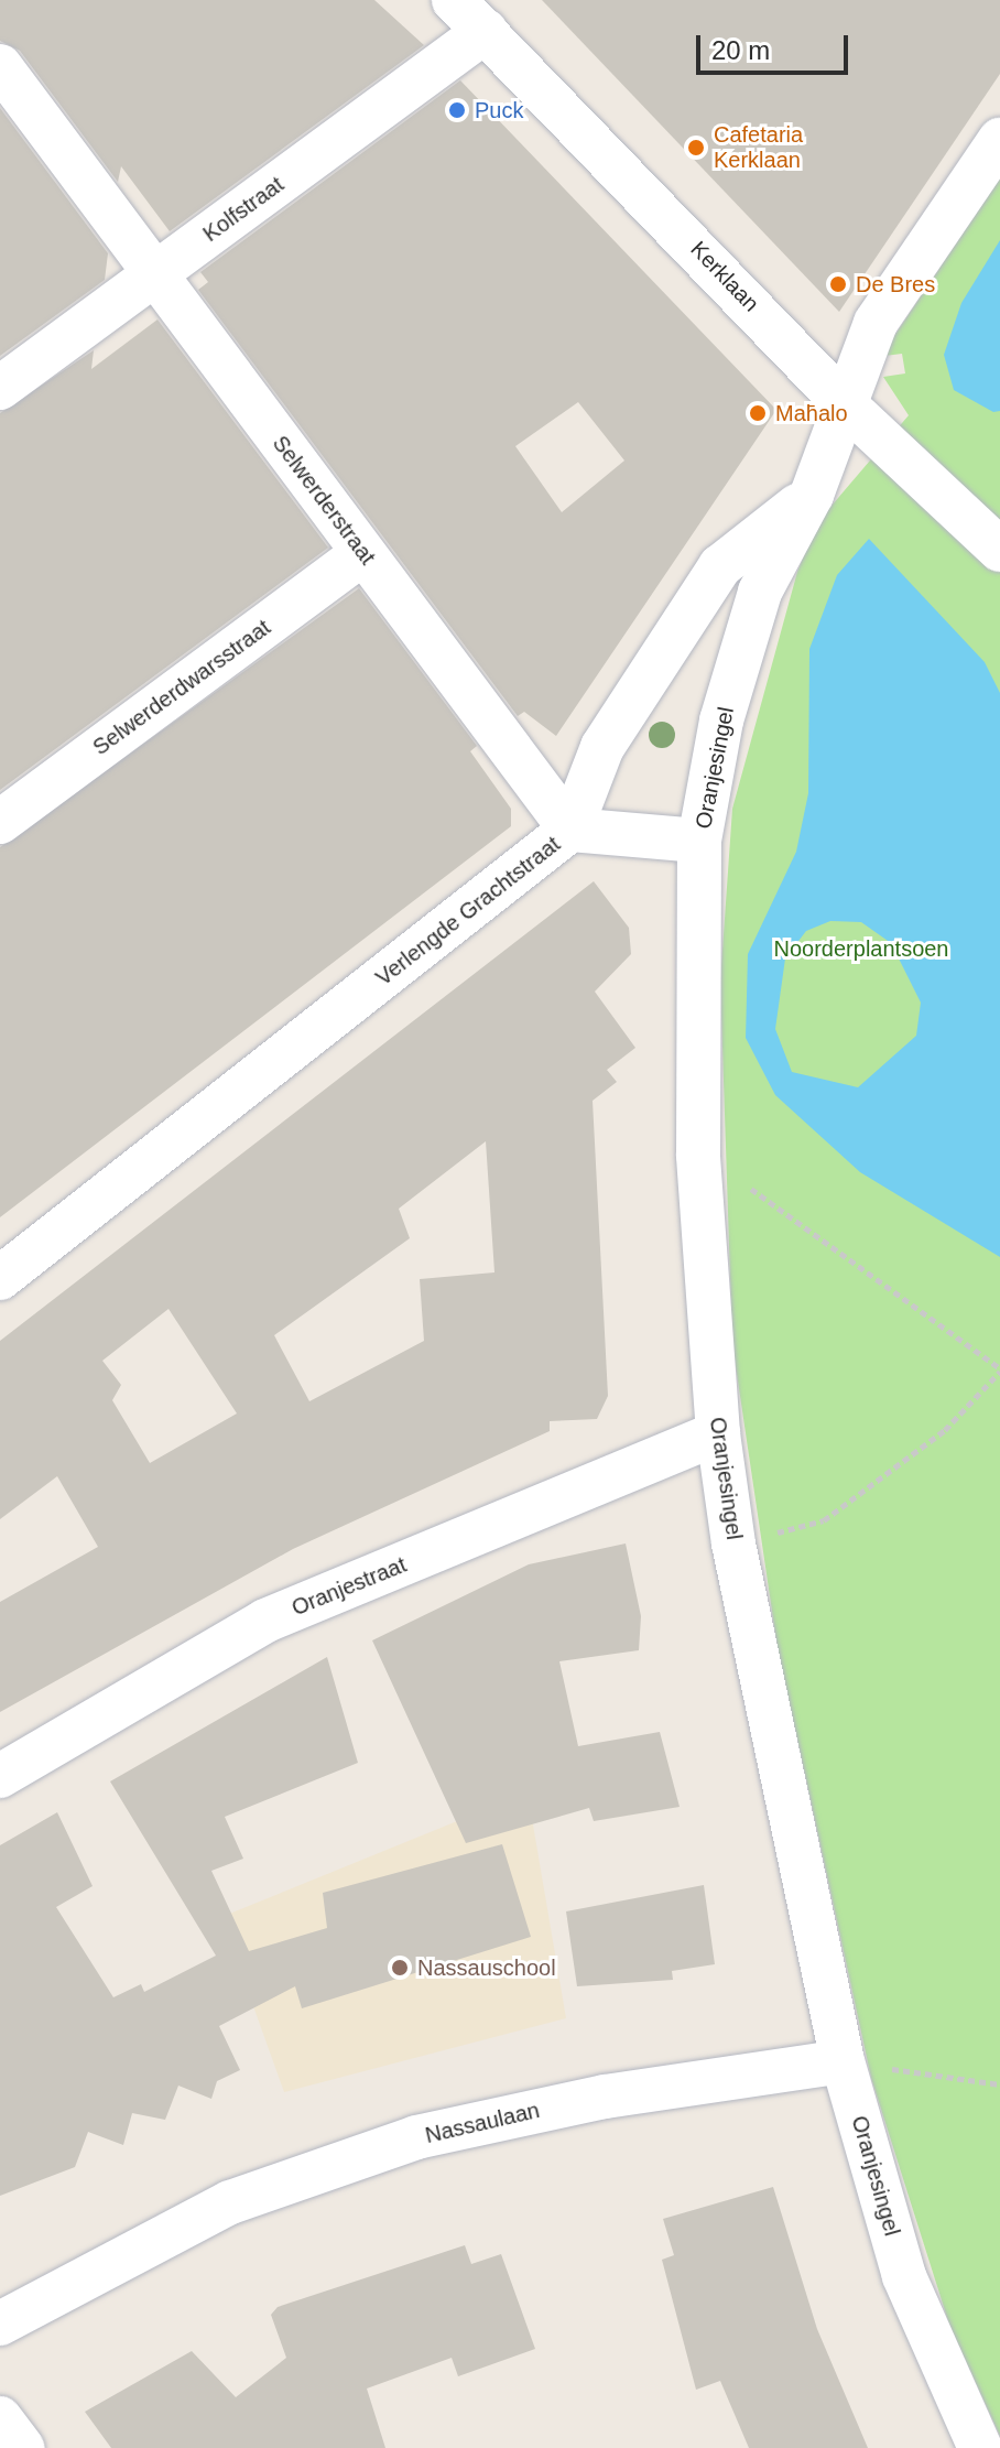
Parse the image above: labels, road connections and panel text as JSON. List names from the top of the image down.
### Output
{
  "streets": {
    "street": [
      "Kolfstraat",
      "Kerklaan",
      "Selwerderstraat",
      "Selwerderdwarsstraat",
      "Oranjesingel",
      "Verlengde Grachtstraat",
      "Oranjestraat",
      "Nassaulaan"
    ]
  },
  "crossings": [
    ["Kolfstraat", "Kerklaan"],
    ["Kolfstraat", "Selwerderstraat"],
    ["Selwerderstraat", "Selwerderdwarsstraat"],
    ["Selwerderstraat", "Verlengde Grachtstraat"],
    ["Oranjesingel", "Verlengde Grachtstraat"],
    ["Oranjesingel", "Oranjestraat"],
    ["Oranjesingel", "Nassaulaan"]
  ],
  "parks": ["Noorderplantsoen"],
  "places": [
    "Puck",
    "Cafetaria Kerklaan",
    "De Bres",
    "Mah̄alo",
    "Nassauschool"
  ],
  "scale_bar": "20 m"
}
